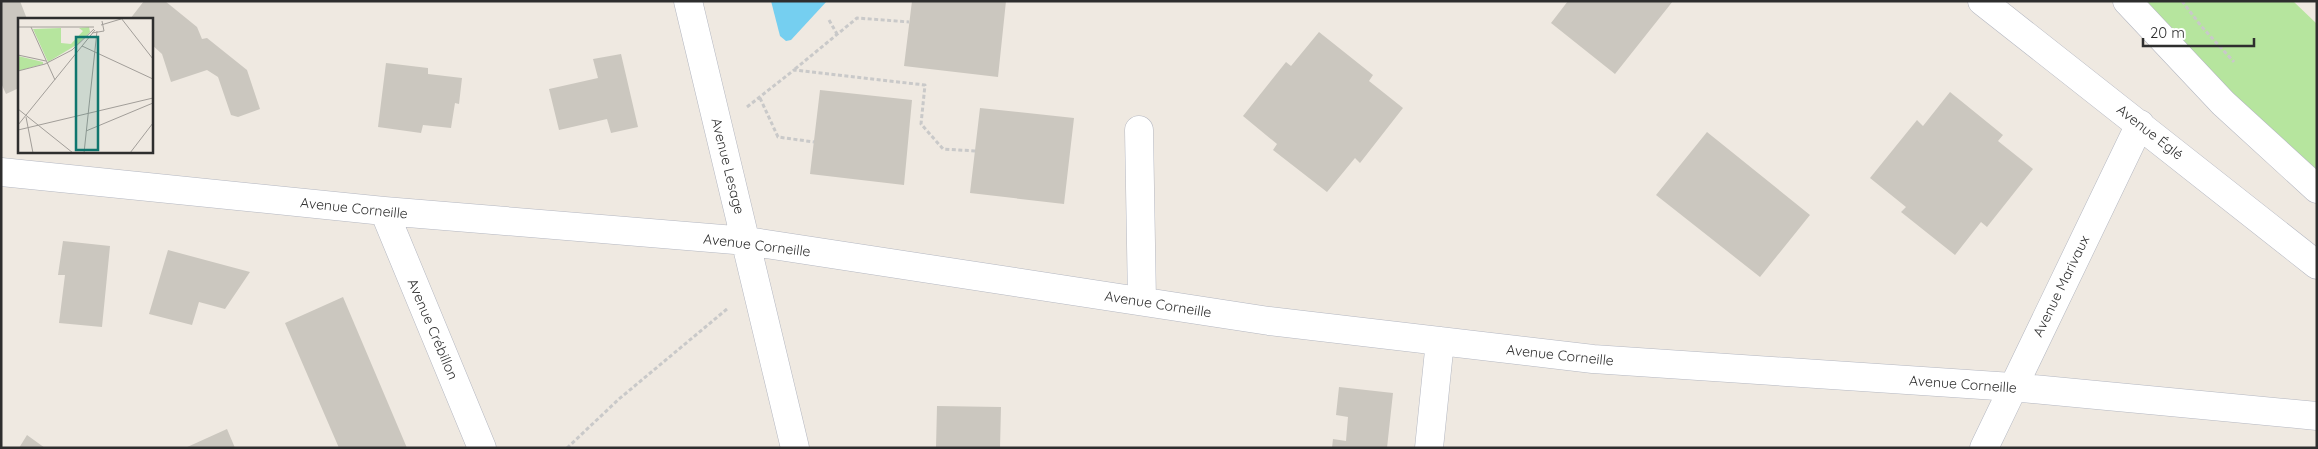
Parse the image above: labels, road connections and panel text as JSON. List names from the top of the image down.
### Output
{
  "streets": {
    "street": [
      "Avenue Églé",
      "Avenue Lesage",
      "Avenue Corneille",
      "Avenue Marivaux",
      "Avenue Crébillon"
    ]
  },
  "crossings": [
    ["Avenue Églé", "Avenue Marivaux"],
    ["Avenue Lesage", "Avenue Corneille"],
    ["Avenue Corneille", "Avenue Marivaux"],
    ["Avenue Corneille", "Avenue Crébillon"]
  ],
  "scale_bar": "20 m"
}
